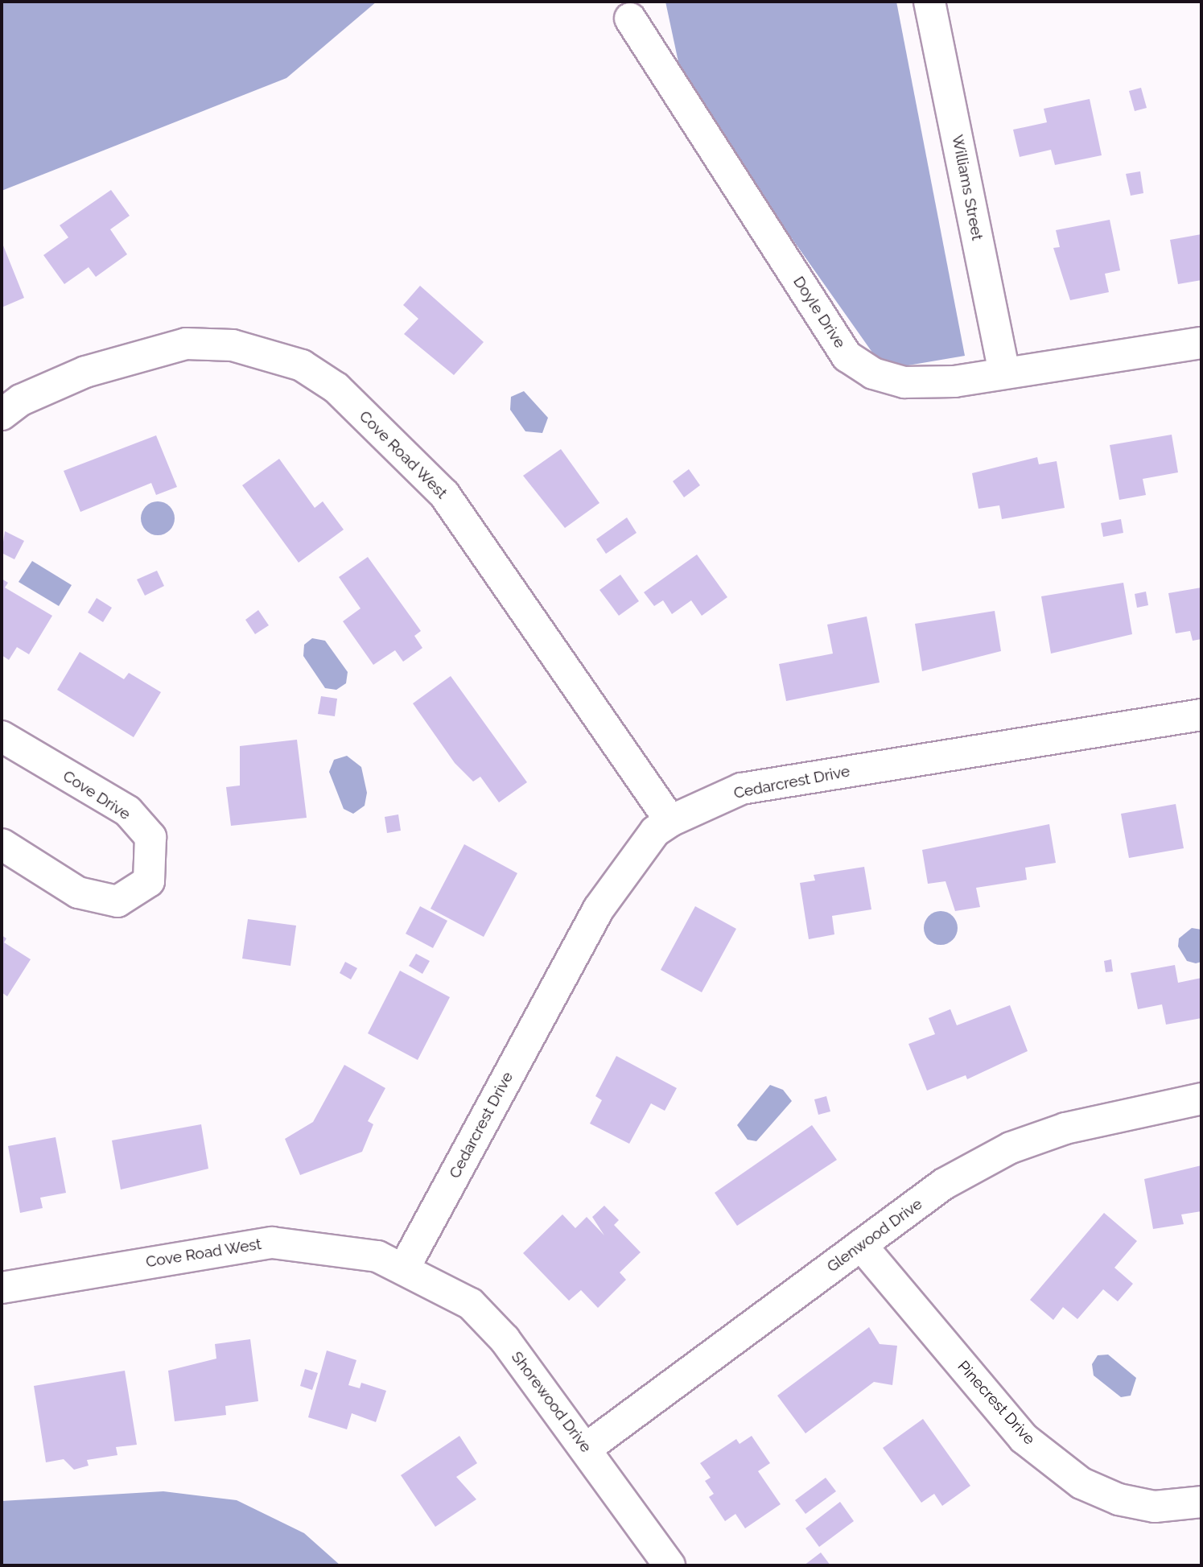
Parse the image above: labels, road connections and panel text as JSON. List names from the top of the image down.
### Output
{
  "streets": {
    "street": [
      "Williams Street",
      "Doyle Drive",
      "Cove Road West",
      "Cedarcrest Drive",
      "Cove Drive",
      "Glenwood Drive",
      "Shorewood Drive",
      "Pinecrest Drive"
    ]
  },
  "crossings": [
    ["Williams Street", "Doyle Drive"],
    ["Cove Road West", "Cedarcrest Drive"],
    ["Cove Road West", "Shorewood Drive"],
    ["Cedarcrest Drive", "Shorewood Drive"],
    ["Glenwood Drive", "Shorewood Drive"],
    ["Glenwood Drive", "Pinecrest Drive"]
  ]
}
